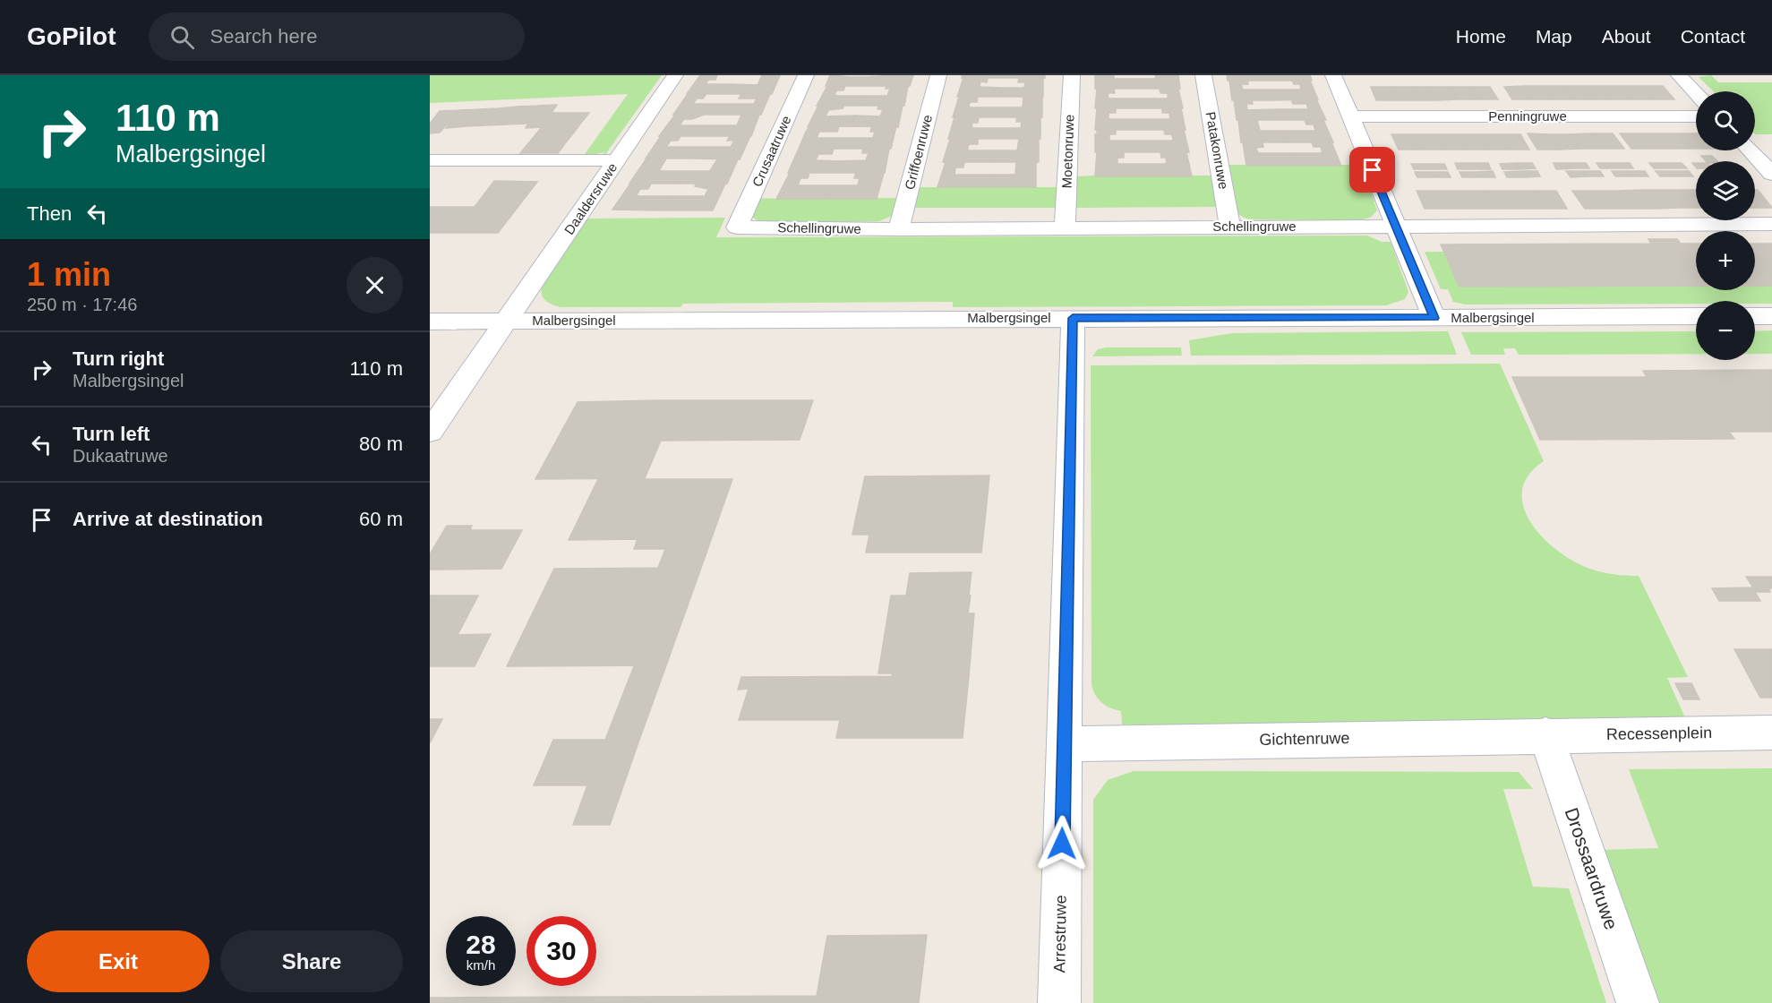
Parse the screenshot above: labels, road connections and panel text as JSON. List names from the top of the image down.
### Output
{
  "streets": {
    "street": [
      "Penningruwe",
      "Patakonruwe",
      "Crusaatruwe",
      "Moetonruwe",
      "Griffoenruwe",
      "Daaldersruwe",
      "Schellingruwe",
      "Malbergsingel",
      "Recessenplein",
      "Gichtenruwe",
      "Drossaardruwe",
      "Arrestruwe"
    ]
  },
  "crossings": [
    ["Patakonruwe", "Schellingruwe"],
    ["Crusaatruwe", "Schellingruwe"],
    ["Moetonruwe", "Schellingruwe"],
    ["Griffoenruwe", "Schellingruwe"],
    ["Daaldersruwe", "Malbergsingel"],
    ["Malbergsingel", "Arrestruwe"],
    ["Recessenplein", "Gichtenruwe"],
    ["Recessenplein", "Drossaardruwe"],
    ["Gichtenruwe", "Drossaardruwe"],
    ["Gichtenruwe", "Arrestruwe"]
  ],
  "page": {
    "header": "GoPilot",
    "search": "Search here",
    "nav": [
      "Home",
      "Map",
      "About",
      "Contact"
    ],
    "turn": ["110 m", "Malbergsingel"],
    "map_buttons": ["+", "−"],
    "then": "Then",
    "heading": ["1 min", "250 m · 17:46"],
    "list": [
      {
        "name": "Turn right",
        "note": "Malbergsingel",
        "value": "110 m"
      },
      {
        "name": "Turn left",
        "note": "Dukaatruwe",
        "value": "80 m"
      },
      {
        "name": "Arrive at destination",
        "value": "60 m"
      }
    ],
    "speed": "28 km/h",
    "limit": "30",
    "buttons": ["Exit", "Share"]
  }
}
